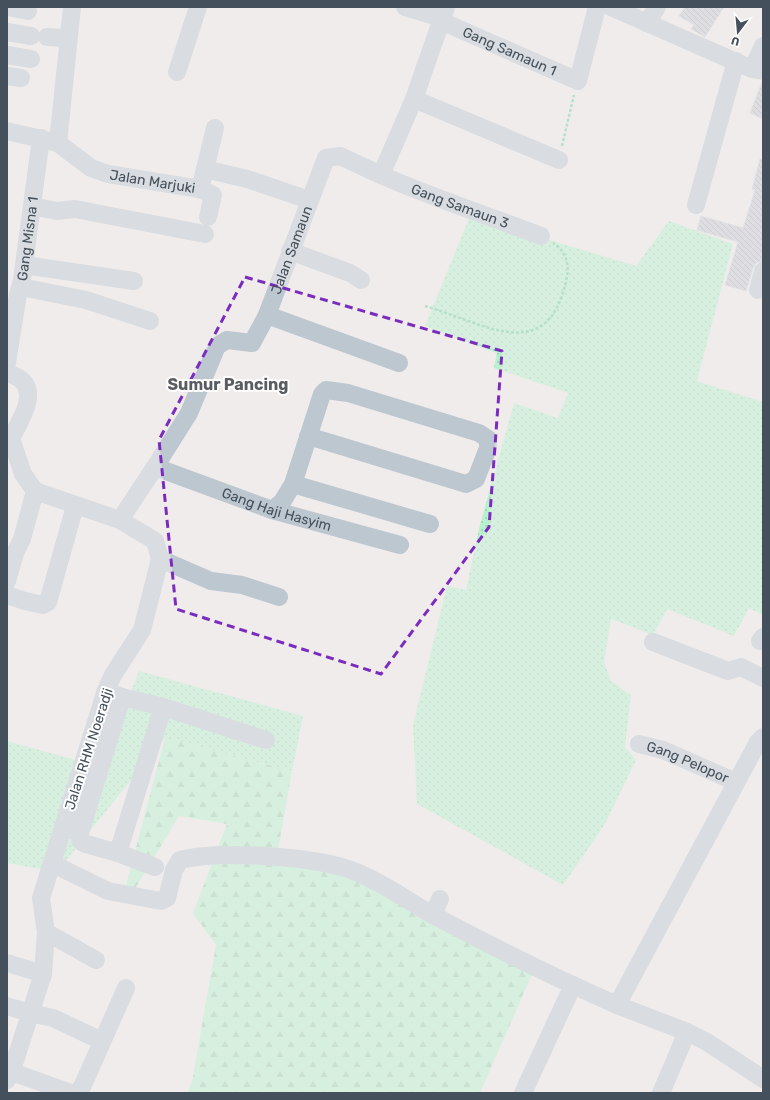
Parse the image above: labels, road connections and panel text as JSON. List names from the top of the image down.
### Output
{
  "streets": {
    "street": [
      "Gang Samaun 1",
      "Jalan Marjuki",
      "Gang Samaun 3",
      "Gang Misna 1",
      "Jalan Samaun",
      "Gang Haji Hasyim",
      "Jalan RHM Noeradji",
      "Gang Pelopor"
    ]
  },
  "crossings": [
    ["Jalan Marjuki", "Jalan Samaun"],
    ["Gang Samaun 3", "Jalan Samaun"],
    ["Jalan Samaun", "Gang Haji Hasyim"]
  ],
  "districts": ["Sumur Pancing"],
  "north": "bottom"
}
